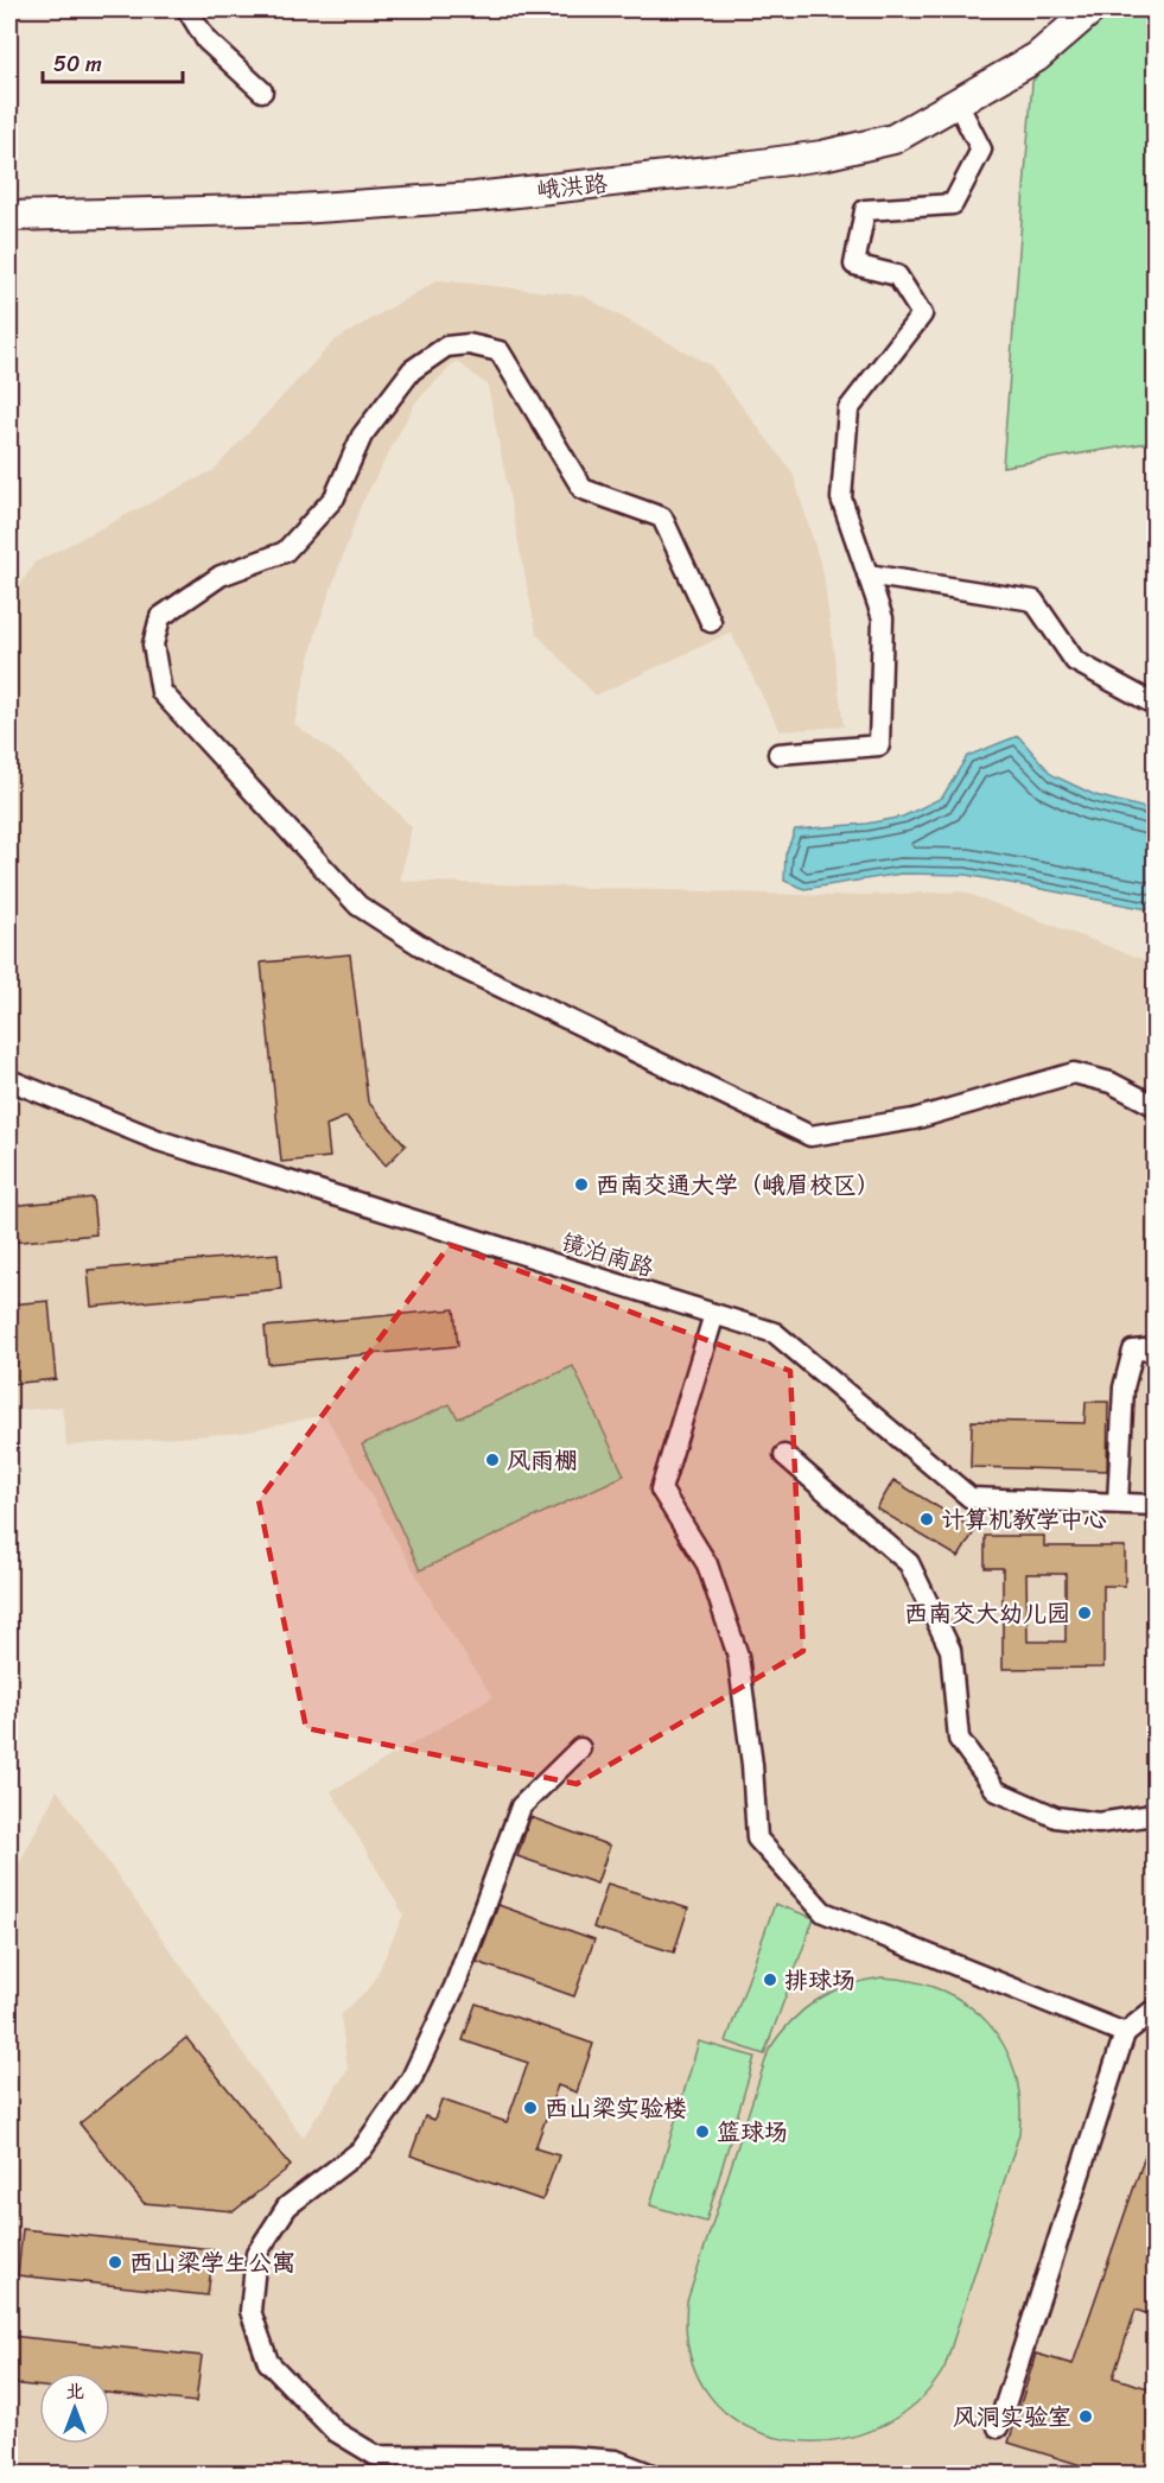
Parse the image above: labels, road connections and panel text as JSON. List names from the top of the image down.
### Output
{
  "streets": {
    "main road": ["峨洪路"],
    "street": ["镜泊南路"]
  },
  "places": [
    "西南交通大学（峨眉校区）",
    "风雨棚",
    "计算机教学中心",
    "西南交大幼儿园",
    "排球场",
    "西山梁实验楼",
    "篮球场",
    "西山梁学生公寓",
    "风洞实验室"
  ],
  "scale_bar": "50 m",
  "north": "top"
}
